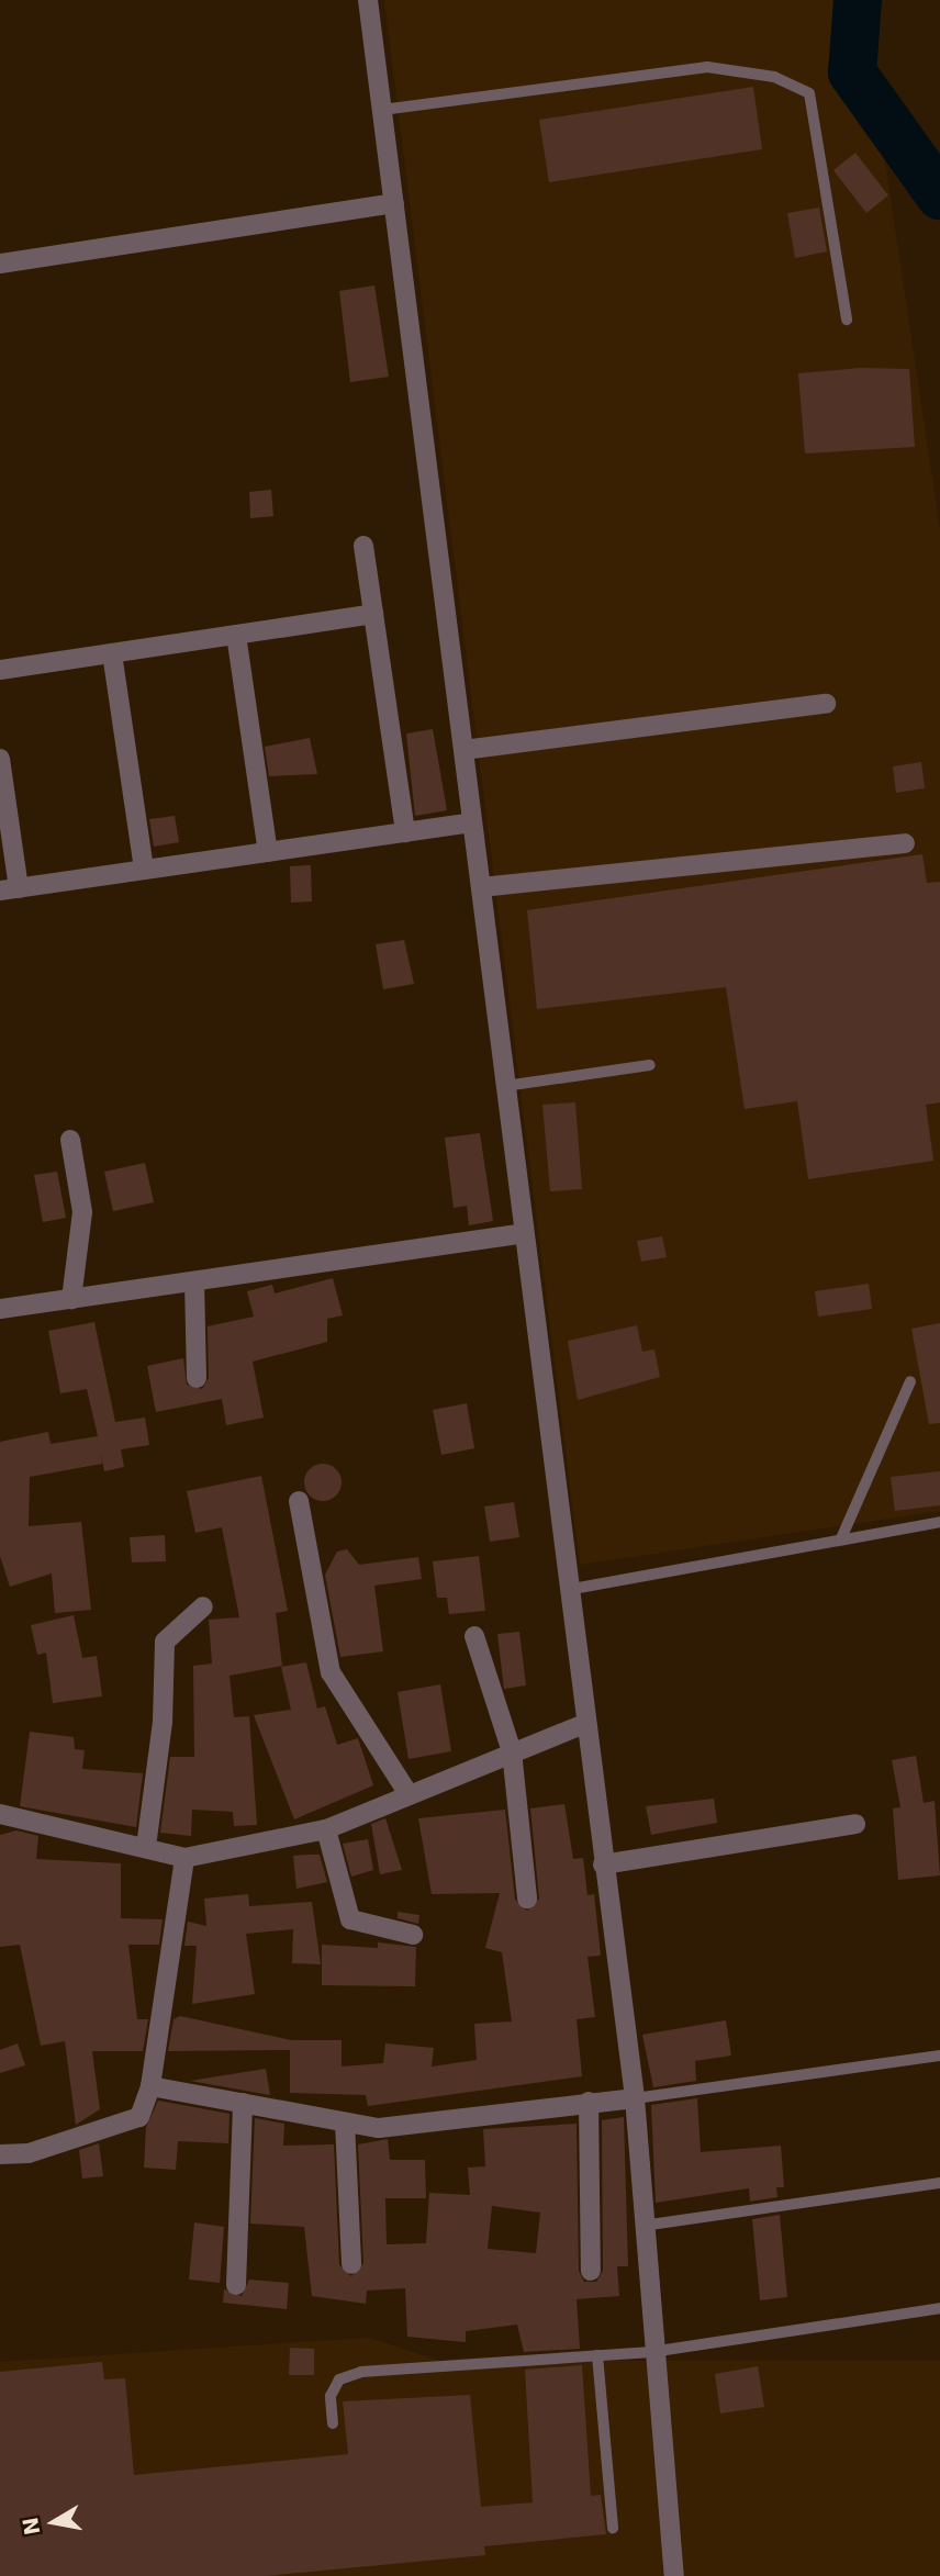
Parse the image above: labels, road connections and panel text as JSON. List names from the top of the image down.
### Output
{
  "north": "left"
}
